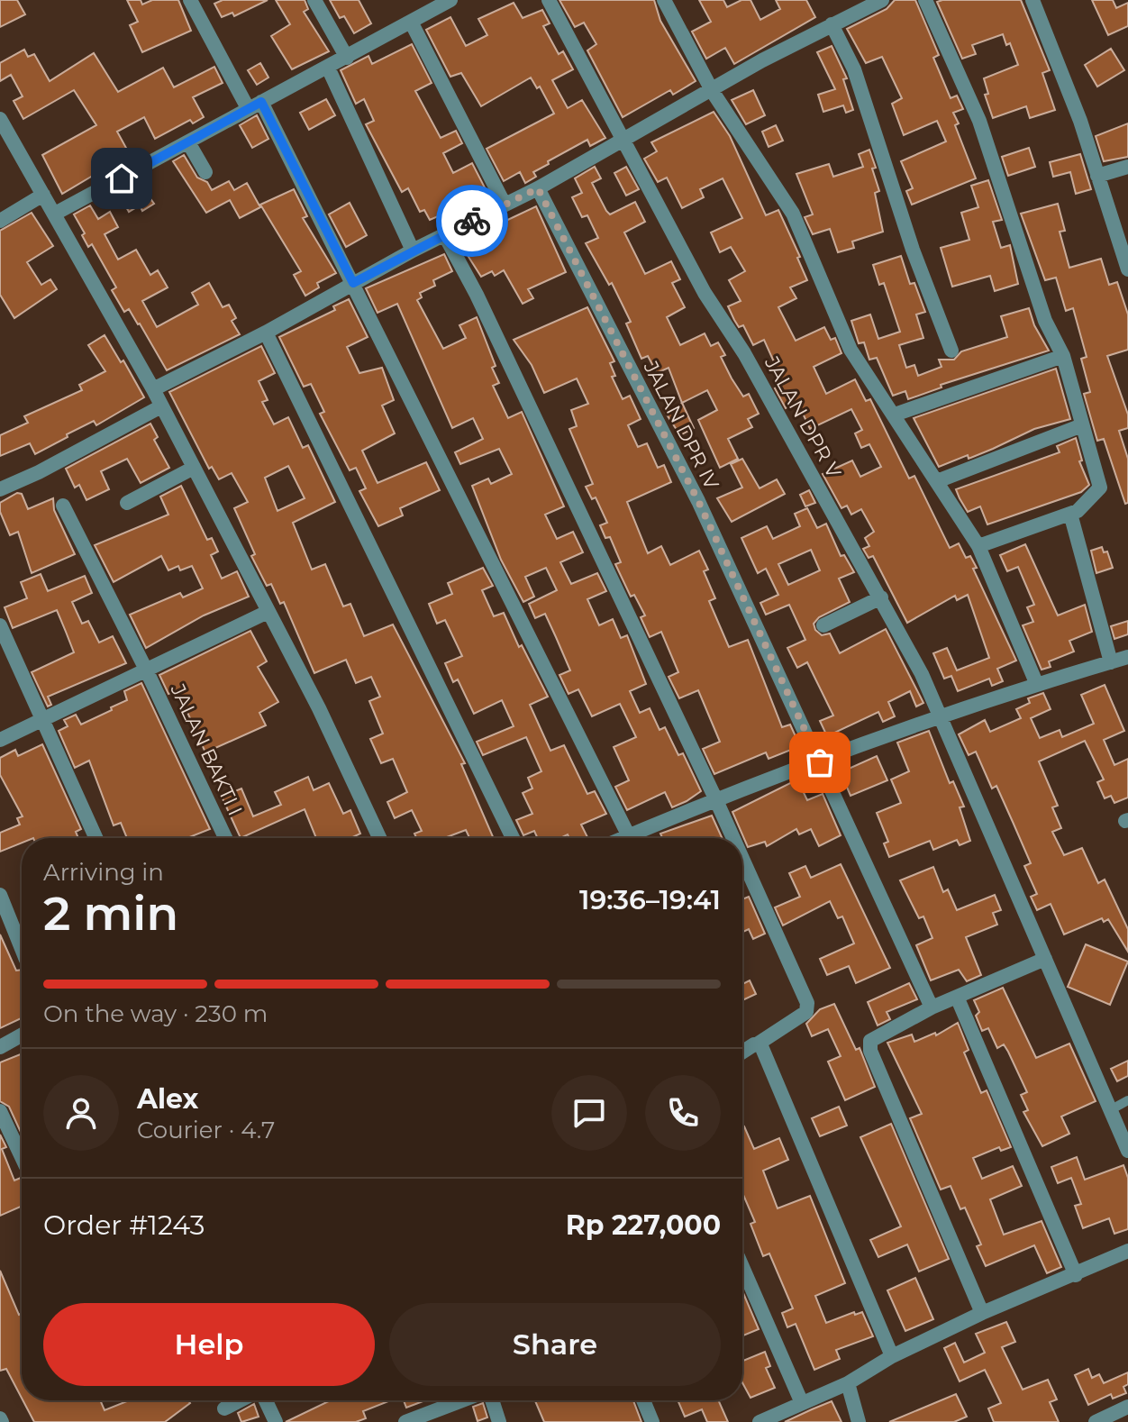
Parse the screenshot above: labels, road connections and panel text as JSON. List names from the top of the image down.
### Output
{
  "streets": {
    "street": ["JALAN DPR V", "JALAN DPR IV", "JALAN BAKTI I"]
  },
  "page": {
    "heading": ["2 min", "Arriving in", "19:36–19:41"],
    "panel": [
      "Alex",
      "Courier · 4.7",
      "Order #1243",
      "Rp 227,000"
    ],
    "bar": "On the way · 230 m",
    "buttons": ["Help", "Share"]
  }
}
